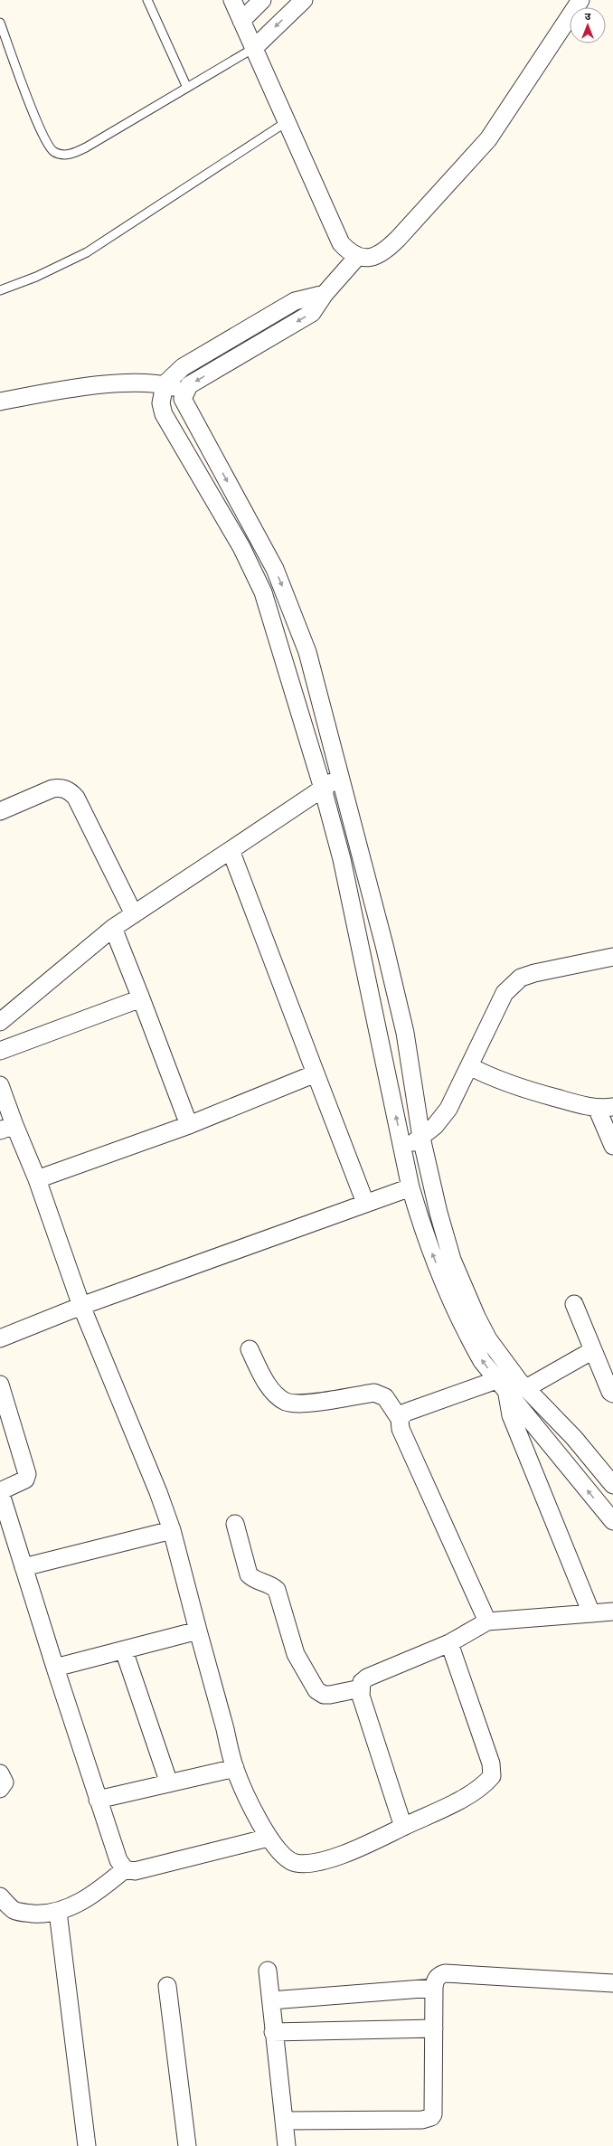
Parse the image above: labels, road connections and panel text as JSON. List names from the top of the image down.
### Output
{
  "north": "top"
}
